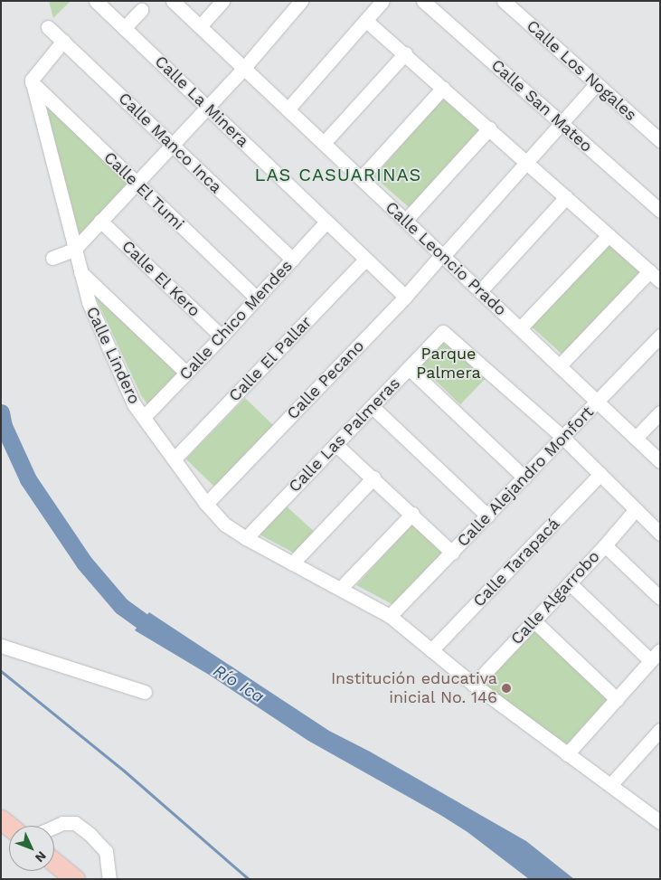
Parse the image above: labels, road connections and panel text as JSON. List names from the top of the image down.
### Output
{
  "streets": {
    "street": [
      "Calle Los Nogales",
      "Calle La Minera",
      "Calle San Mateo",
      "Calle Manco Inca",
      "Calle El Tumi",
      "Calle Leoncio Prado",
      "Calle El Kero",
      "Calle Chico Mendes",
      "Calle Lindero",
      "Calle El Pallar",
      "Calle Pecano",
      "Calle Las Palmeras",
      "Calle Alejandro Monfort",
      "Calle Tarapacá",
      "Calle Algarrobo"
    ]
  },
  "crossings": [
    ["Calle Los Nogales", "Calle Pecano"],
    ["Calle La Minera", "Calle Chico Mendes"],
    ["Calle La Minera", "Calle El Pallar"],
    ["Calle La Minera", "Calle Pecano"],
    ["Calle San Mateo", "Calle Pecano"],
    ["Calle Manco Inca", "Calle Chico Mendes"],
    ["Calle El Tumi", "Calle Chico Mendes"],
    ["Calle El Tumi", "Calle Lindero"],
    ["Calle Leoncio Prado", "Calle Pecano"],
    ["Calle Leoncio Prado", "Calle Alejandro Monfort"],
    ["Calle El Kero", "Calle Chico Mendes"],
    ["Calle Chico Mendes", "Calle Lindero"],
    ["Calle Lindero", "Calle El Pallar"],
    ["Calle Lindero", "Calle Pecano"],
    ["Calle Lindero", "Calle Las Palmeras"],
    ["Calle Lindero", "Calle Alejandro Monfort"],
    ["Calle Lindero", "Calle Tarapacá"],
    ["Calle Lindero", "Calle Algarrobo"],
    ["Calle Las Palmeras", "Calle Alejandro Monfort"]
  ],
  "districts": ["LAS CASUARINAS"],
  "water": ["Río Ica"],
  "parks": ["Parque Palmera"],
  "places": ["Institución educativa inicial No. 146"],
  "north": "bottom right"
}
